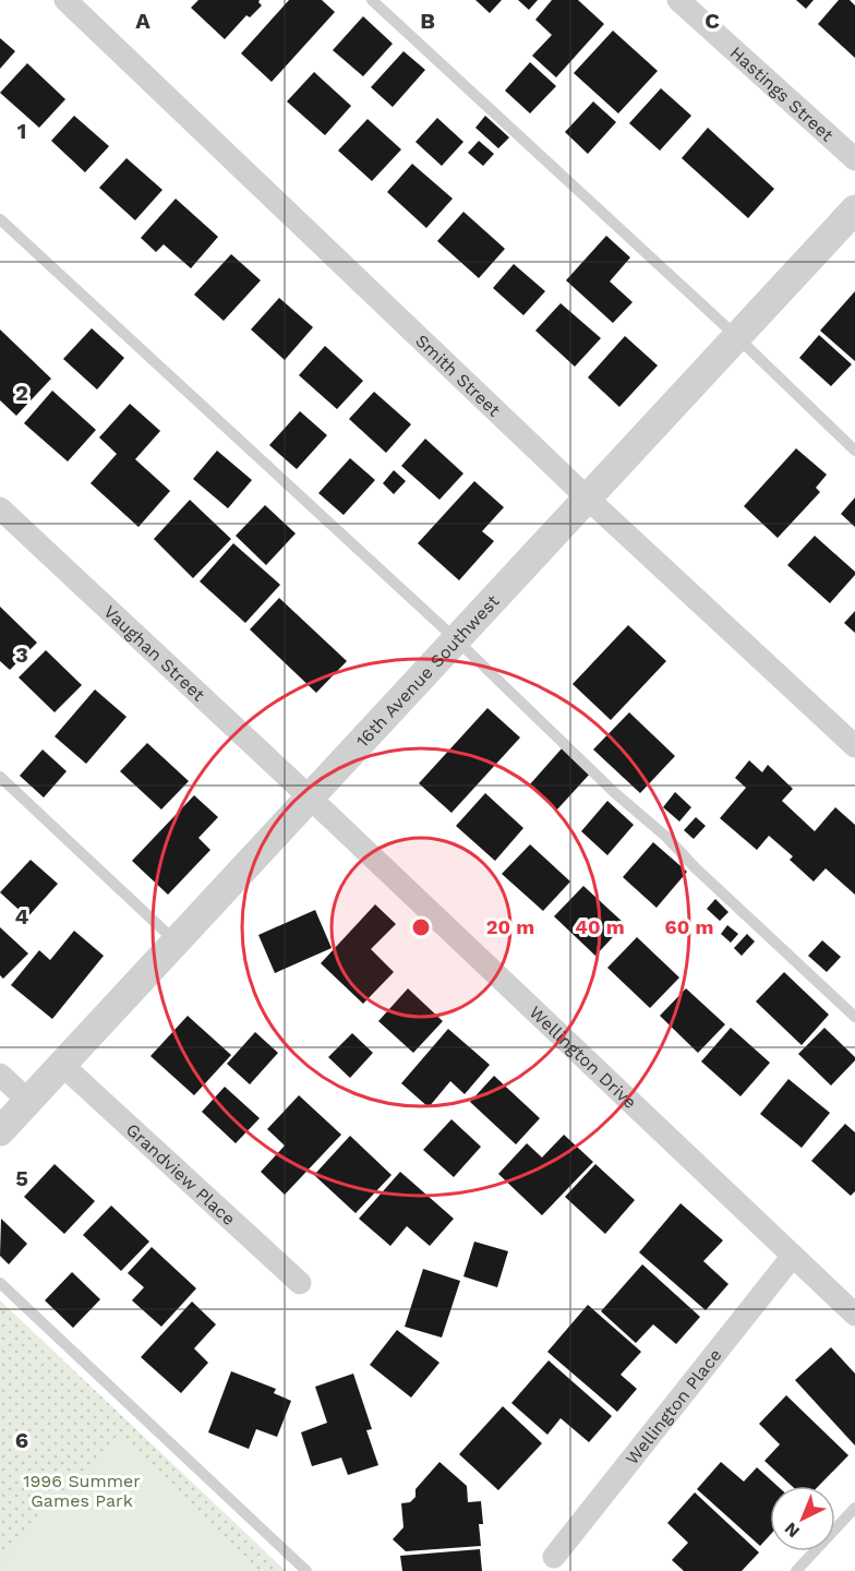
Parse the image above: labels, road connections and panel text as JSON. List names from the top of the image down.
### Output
{
  "streets": {
    "street": [
      "Hastings Street",
      "Smith Street",
      "Vaughan Street",
      "16th Avenue Southwest",
      "Wellington Drive",
      "Grandview Place",
      "Wellington Place"
    ]
  },
  "crossings": [
    ["Smith Street", "16th Avenue Southwest"],
    ["Vaughan Street", "16th Avenue Southwest"],
    ["Vaughan Street", "Wellington Drive"],
    ["16th Avenue Southwest", "Wellington Drive"],
    ["16th Avenue Southwest", "Grandview Place"],
    ["Wellington Drive", "Wellington Place"]
  ],
  "parks": ["1996 Summer Games Park"],
  "north": "bottom left",
  "grid": {
    "columns": ["A", "B", "C"],
    "rows": [
      "1",
      "2",
      "3",
      "4",
      "5",
      "6"
    ]
  },
  "rings": ["20 m", "40 m", "60 m"]
}
